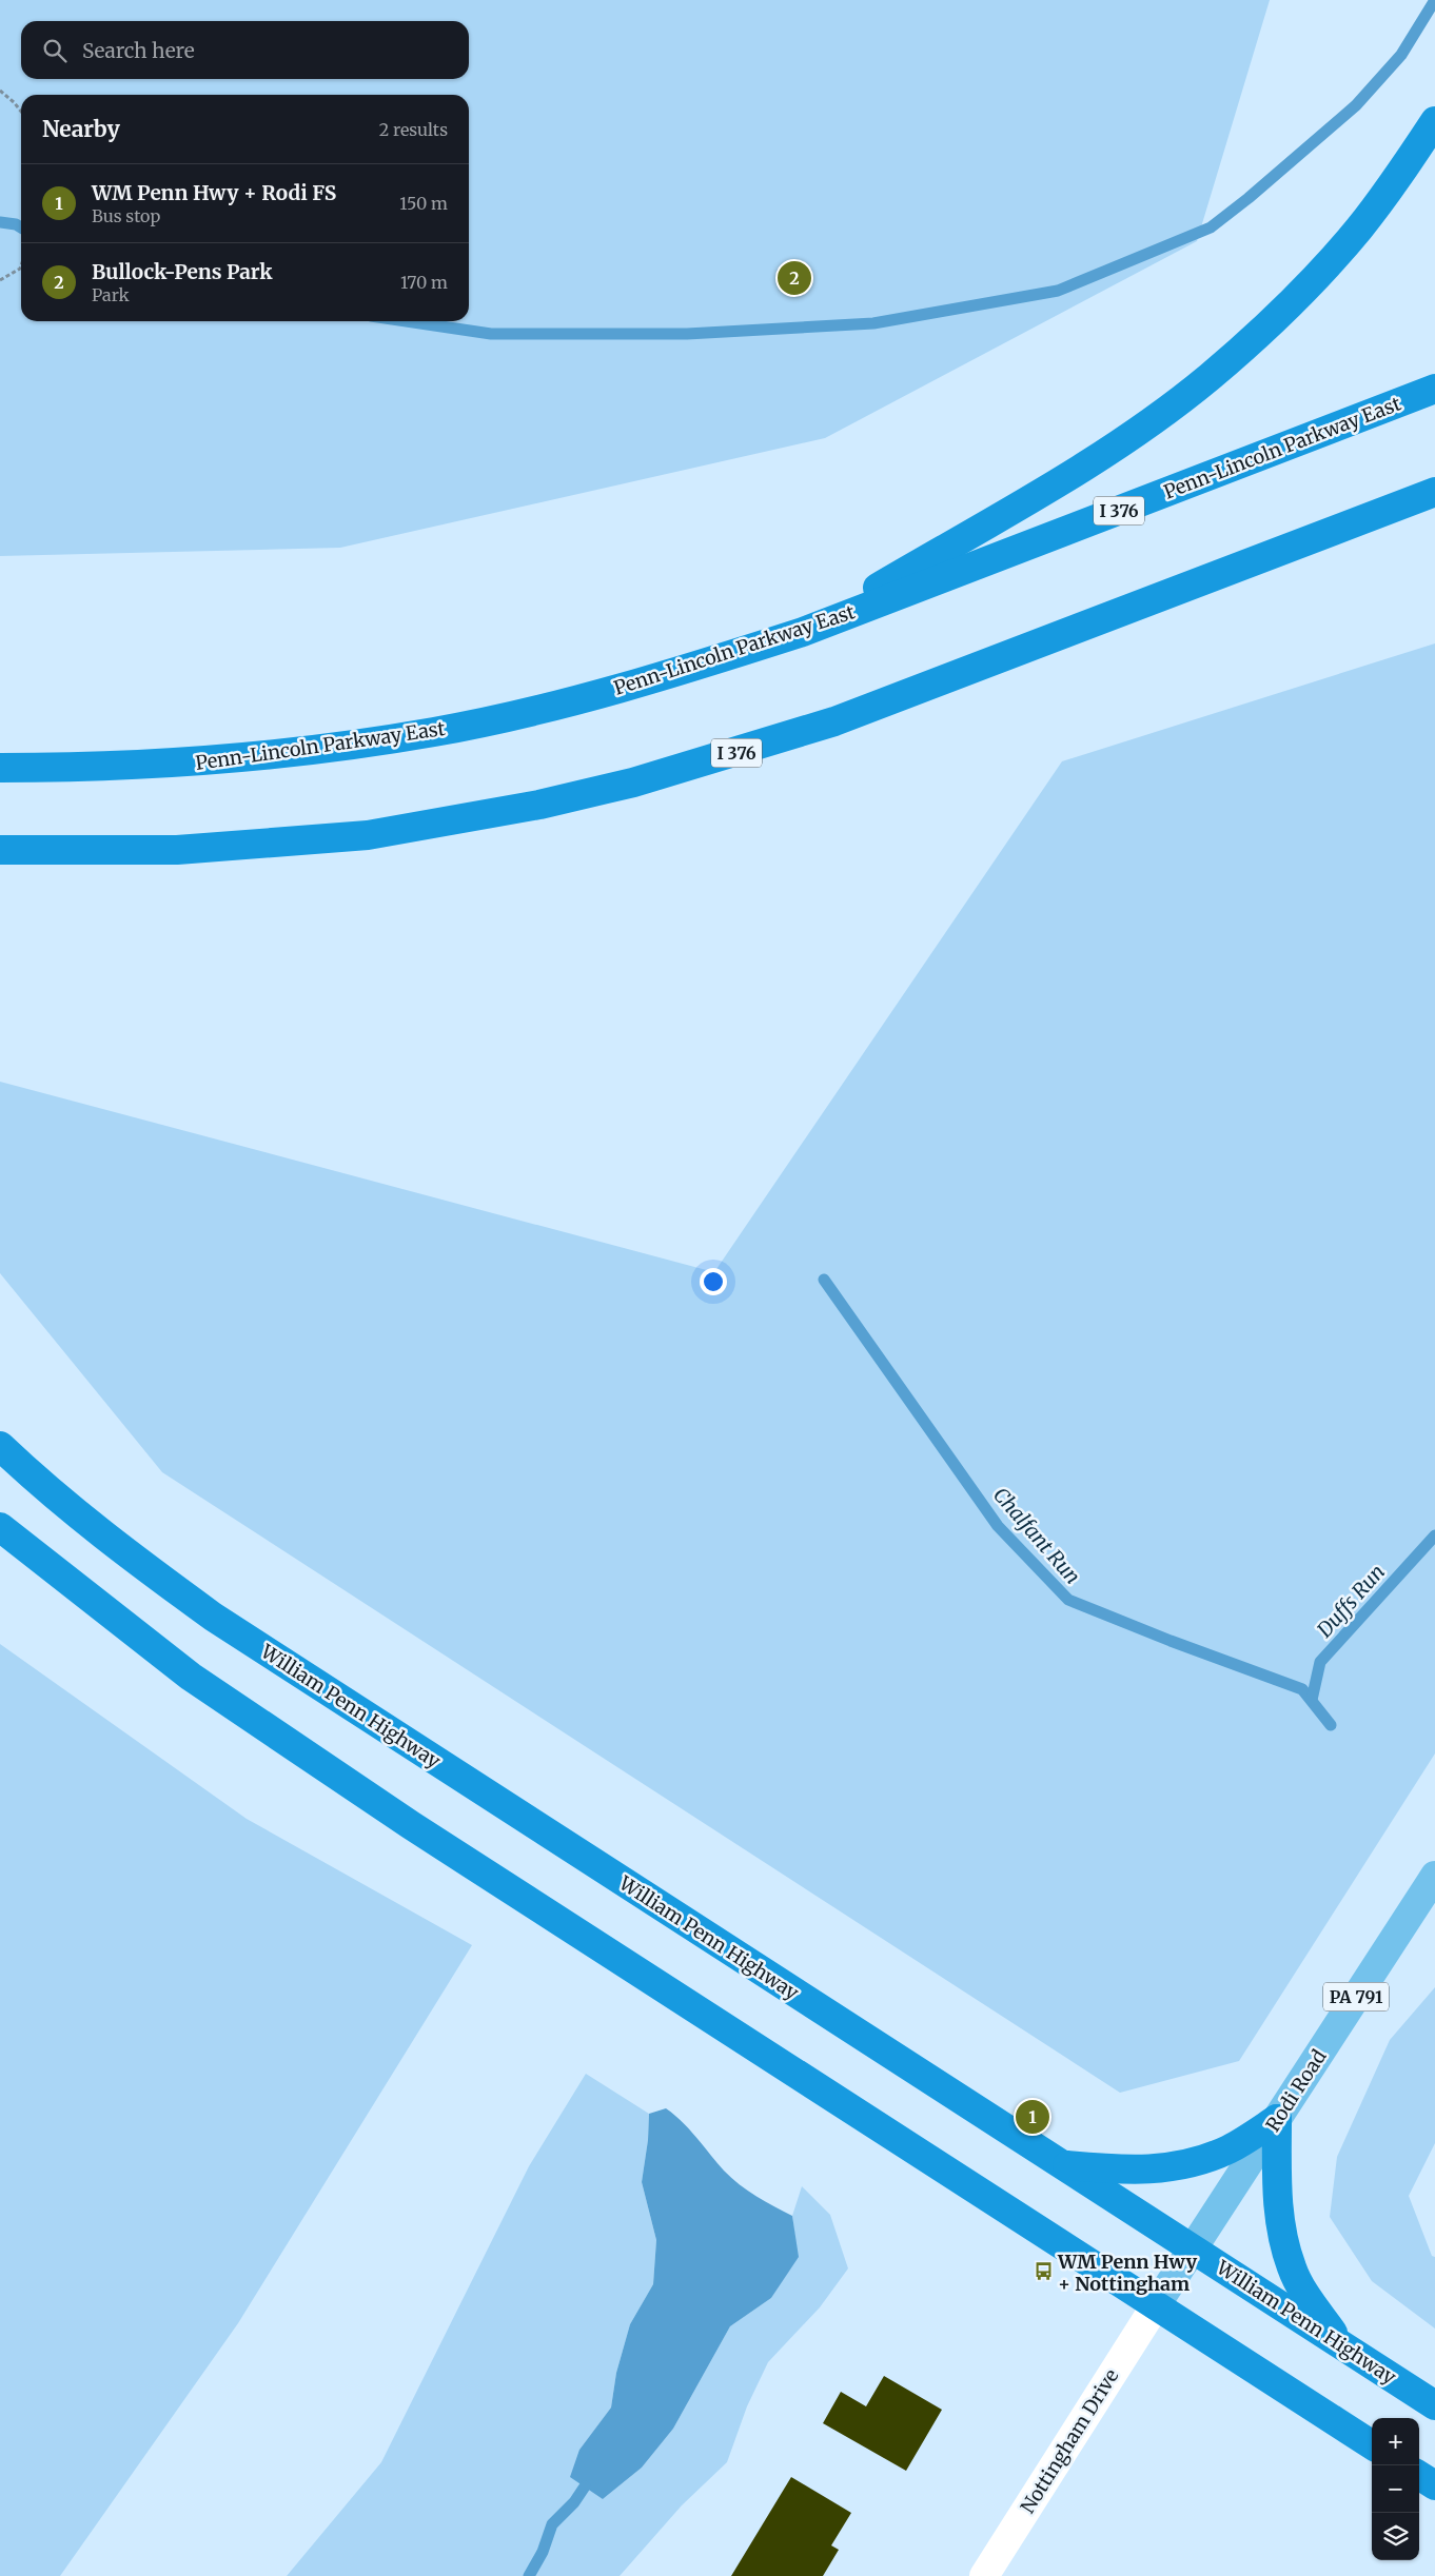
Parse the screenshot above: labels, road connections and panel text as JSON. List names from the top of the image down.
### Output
{
  "streets": {
    "highway": ["Penn-Lincoln Parkway East", "I 376", "William Penn Highway"],
    "main road": ["PA 791", "Rodi Road"],
    "street": ["Nottingham Drive"]
  },
  "crossings": [
    ["William Penn Highway", "Rodi Road"],
    ["Rodi Road", "Nottingham Drive"]
  ],
  "water": ["Chalfant Run", "Duffs Run"],
  "places": {
    "bus stop": ["WM Penn Hwy + Nottingham"]
  },
  "page": {
    "search": "Search here",
    "heading": ["Nearby", "2 results"],
    "list": [
      {
        "mark": "1",
        "name": "WM Penn Hwy + Rodi FS",
        "note": "Bus stop",
        "value": "150 m"
      },
      {
        "mark": "2",
        "name": "Bullock-Pens Park",
        "note": "Park",
        "value": "170 m"
      }
    ],
    "pins": ["2", "1"],
    "map_buttons": ["+", "−"]
  }
}
